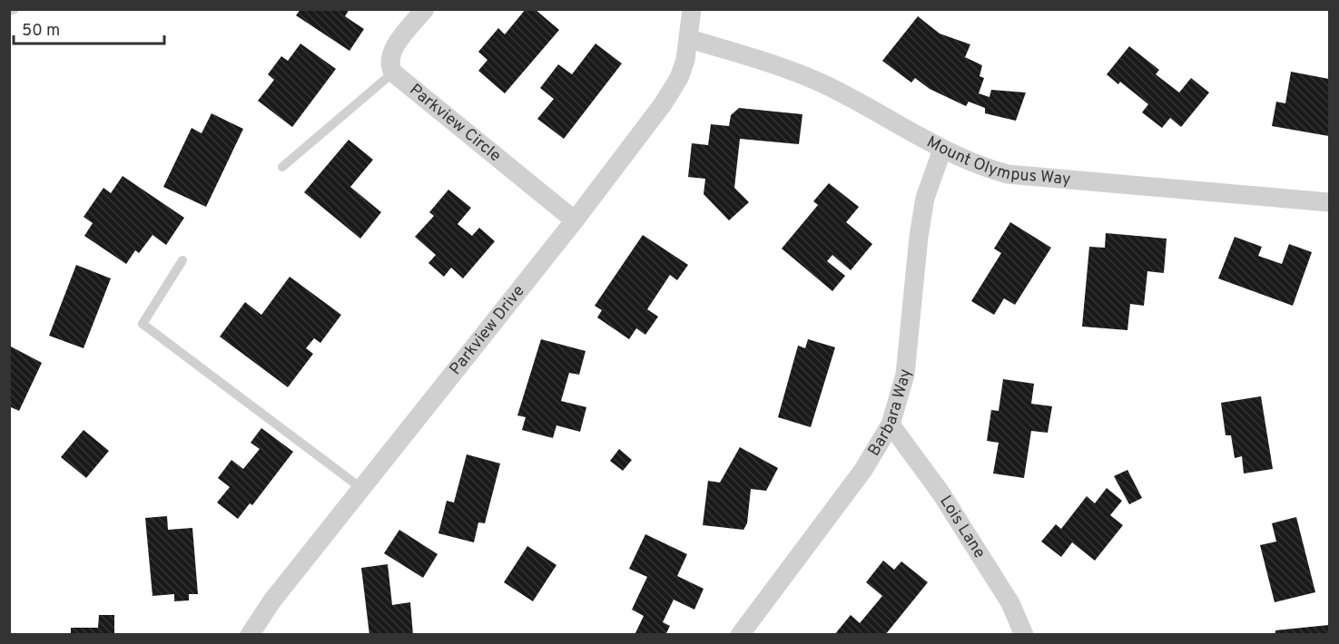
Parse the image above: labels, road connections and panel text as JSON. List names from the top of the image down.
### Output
{
  "streets": {
    "street": [
      "Parkview Circle",
      "Mount Olympus Way",
      "Parkview Drive",
      "Barbara Way",
      "Lois Lane"
    ]
  },
  "crossings": [
    ["Parkview Circle", "Parkview Drive"],
    ["Mount Olympus Way", "Parkview Drive"],
    ["Mount Olympus Way", "Barbara Way"],
    ["Barbara Way", "Lois Lane"]
  ],
  "scale_bar": "50 m"
}
